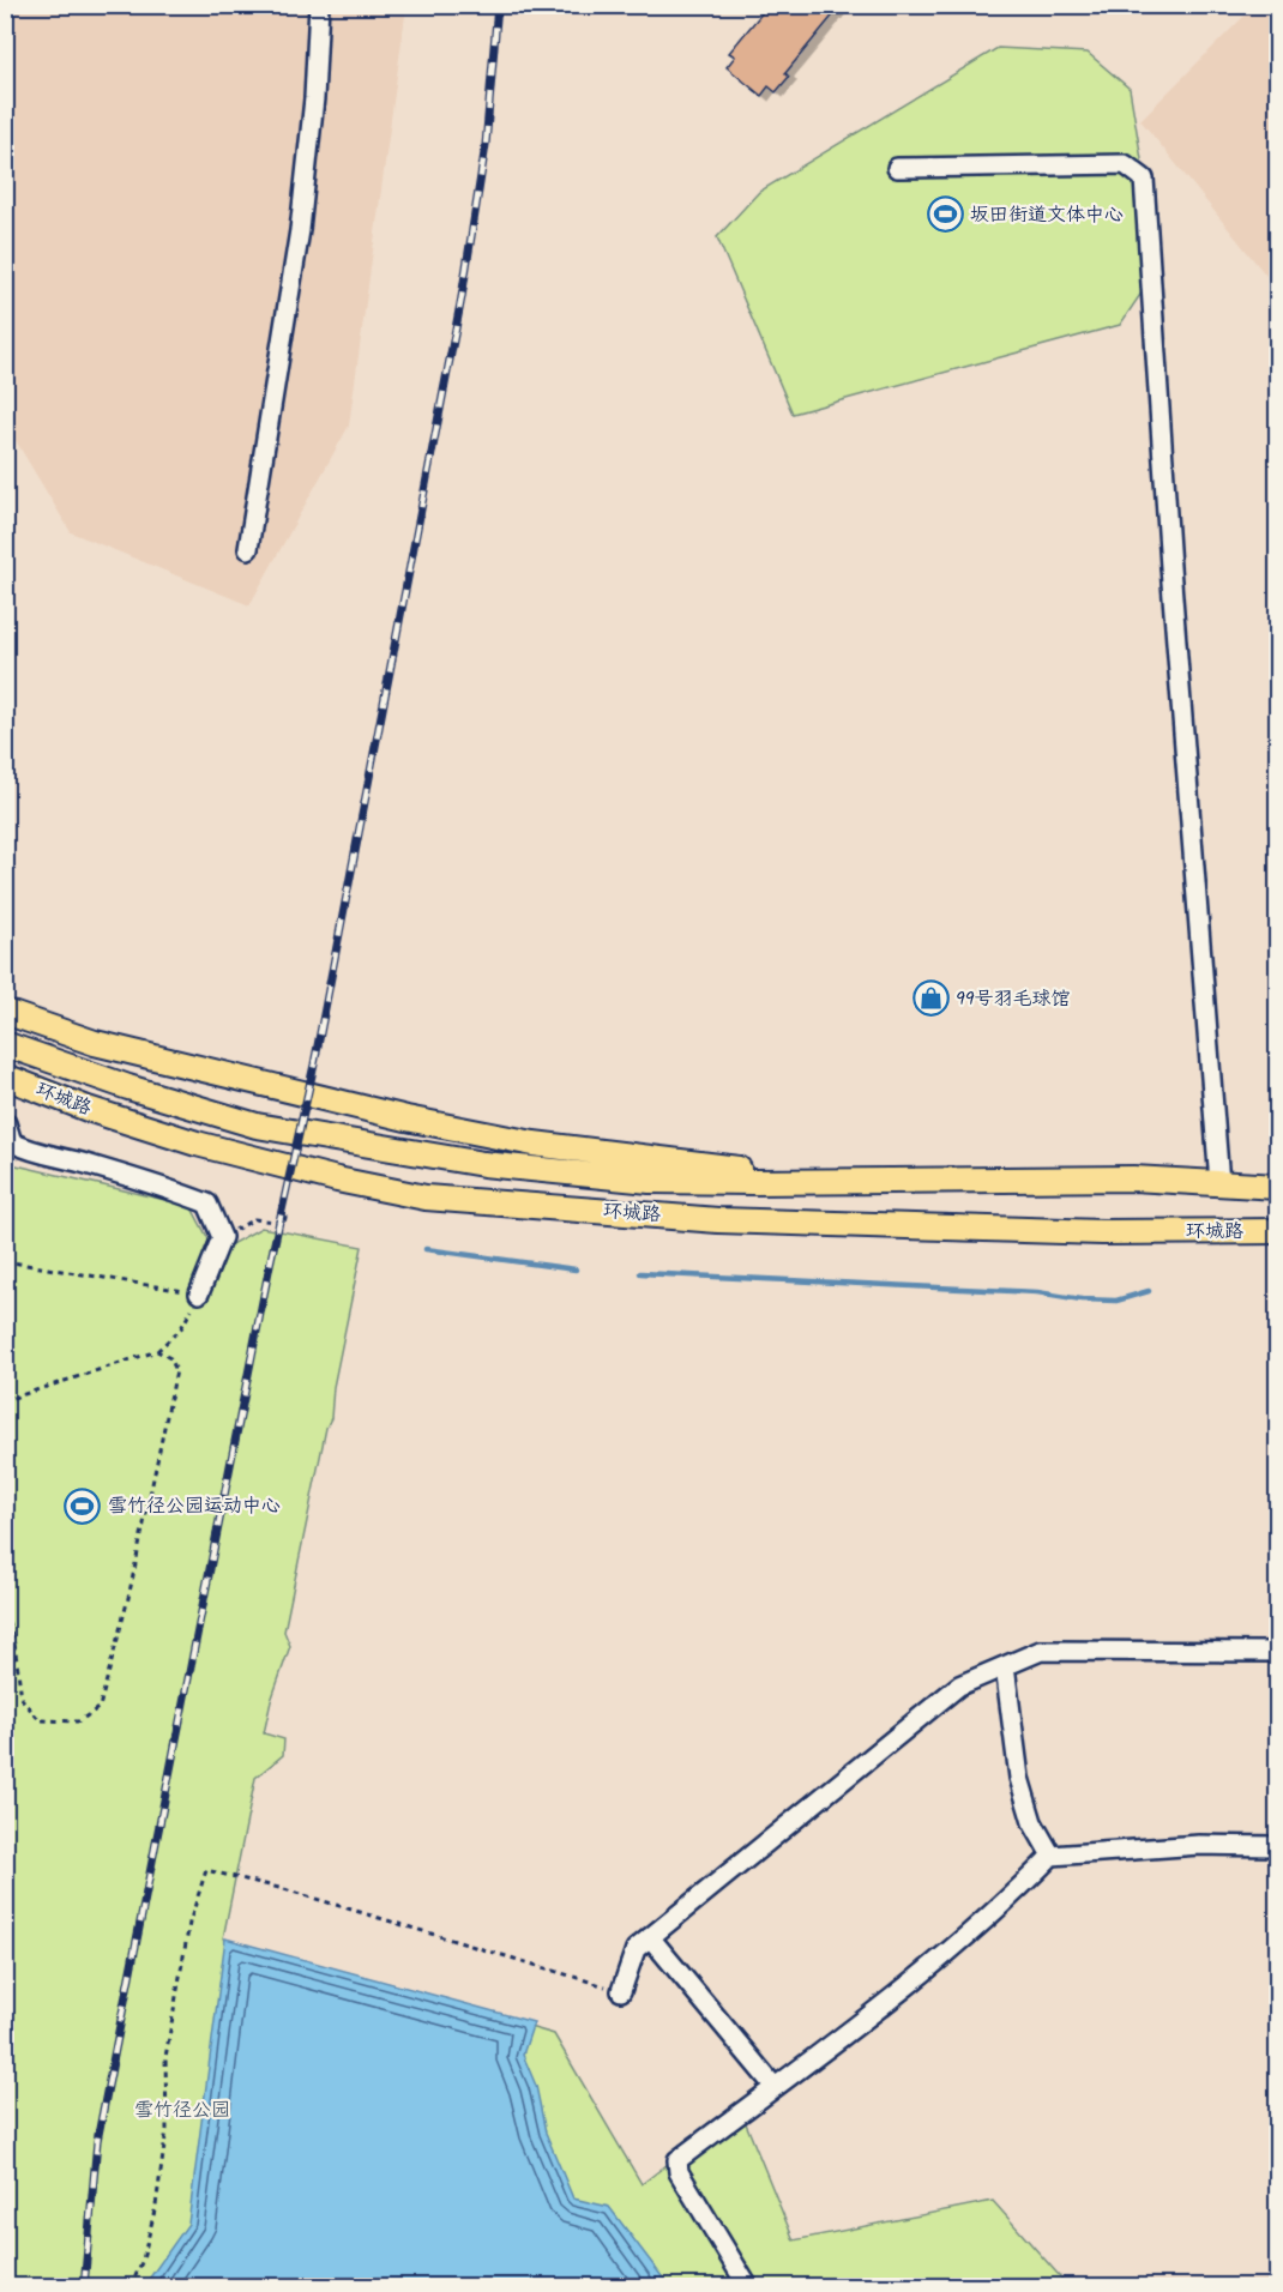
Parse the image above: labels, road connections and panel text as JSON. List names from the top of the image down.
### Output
{
  "streets": {
    "main road": ["环城路"]
  },
  "parks": ["雪竹径公园"],
  "places": {
    "sports": ["坂田街道文体中心", "雪竹径公园运动中心"],
    "shop": ["99号羽毛球馆"]
  }
}
